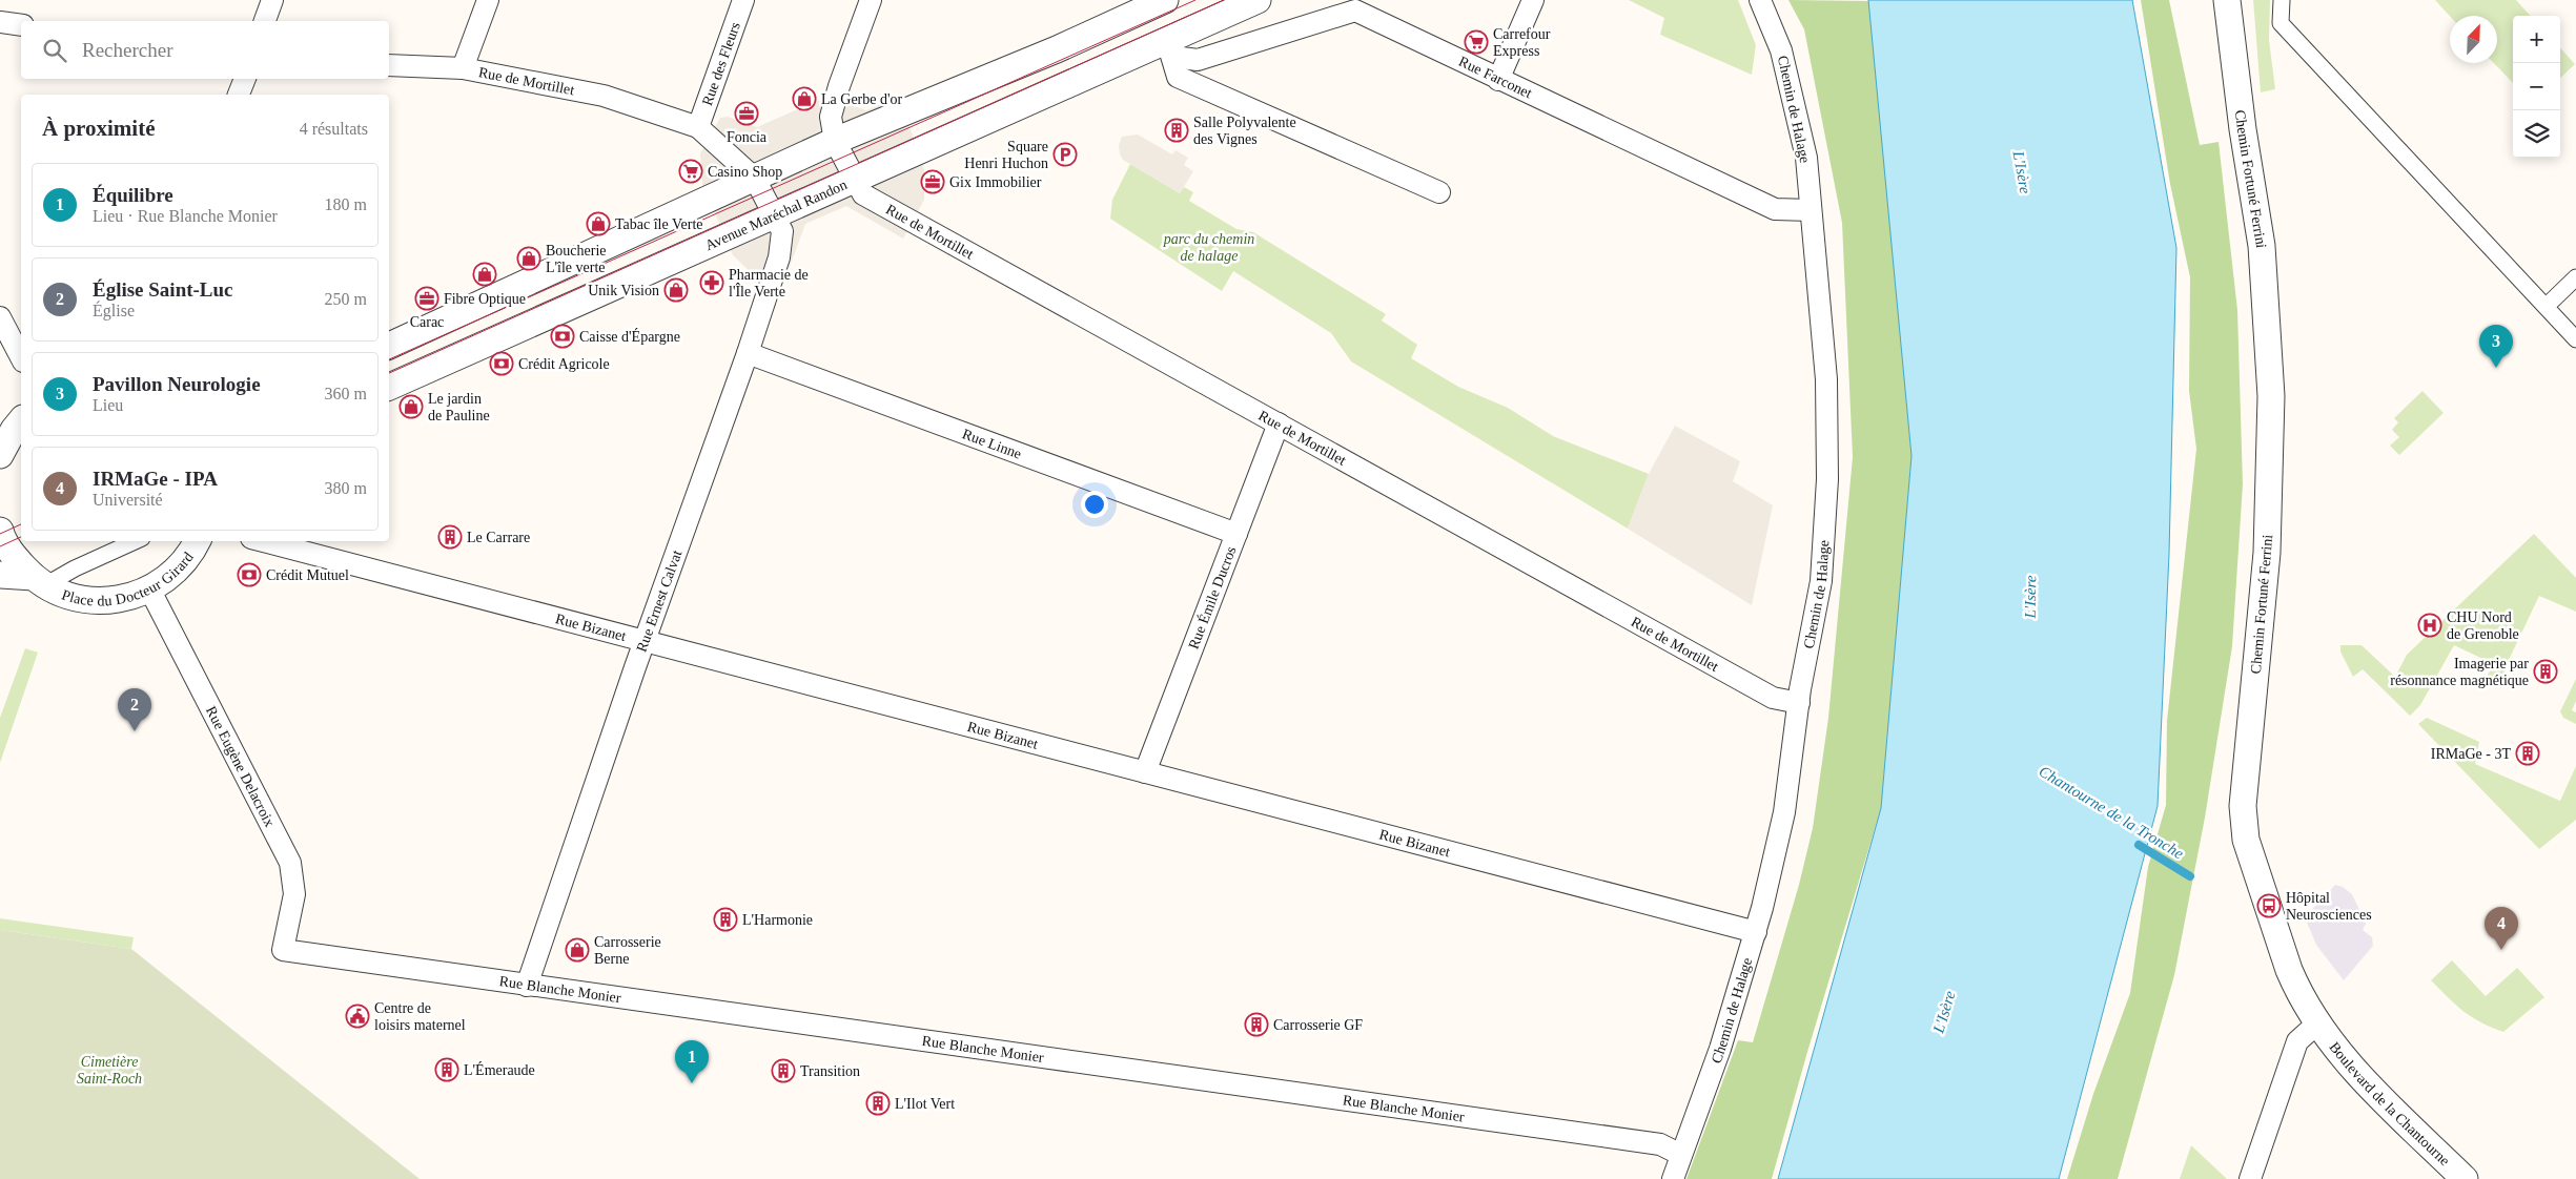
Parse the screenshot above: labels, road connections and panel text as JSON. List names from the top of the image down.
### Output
{
  "streets": {
    "street": [
      "Rue des Fleurs",
      "Rue Farconet",
      "Rue de Mortillet",
      "Chemin de Halage",
      "Chemin Fortuné Ferrini",
      "Avenue Maréchal Randon",
      "Rue Linne",
      "Place du Docteur Girard",
      "Rue Émile Ducros",
      "Rue Ernest Calvat",
      "Rue Bizanet",
      "Rue Eugène Delacroix",
      "Rue Blanche Monier",
      "Boulevard de la Chantourne"
    ]
  },
  "crossings": [
    ["Rue des Fleurs", "Rue de Mortillet"],
    ["Rue Farconet", "Chemin de Halage"],
    ["Rue Farconet", "Avenue Maréchal Randon"],
    ["Rue de Mortillet", "Chemin de Halage"],
    ["Rue de Mortillet", "Avenue Maréchal Randon"],
    ["Rue de Mortillet", "Rue Émile Ducros"],
    ["Rue de Mortillet", "Rue Ernest Calvat"],
    ["Chemin de Halage", "Rue Bizanet"],
    ["Chemin de Halage", "Rue Blanche Monier"],
    ["Chemin Fortuné Ferrini", "Boulevard de la Chantourne"],
    ["Avenue Maréchal Randon", "Rue Ernest Calvat"],
    ["Rue Linne", "Rue Émile Ducros"],
    ["Rue Linne", "Rue Ernest Calvat"],
    ["Place du Docteur Girard", "Rue Eugène Delacroix"],
    ["Rue Émile Ducros", "Rue Bizanet"],
    ["Rue Ernest Calvat", "Rue Bizanet"],
    ["Rue Ernest Calvat", "Rue Blanche Monier"],
    ["Rue Eugène Delacroix", "Rue Blanche Monier"]
  ],
  "water": ["L'Isère", "Chantourne de la Tronche"],
  "parks": ["parc du chemin de halage", "Cimetière Saint-Roch"],
  "places": {
    "supermarket": ["Carrefour Express", "Casino Shop"],
    "shop": [
      "La Gerbe d'or",
      "Tabac île Verte",
      "Boucherie L'île verte",
      "Fibre Optique",
      "Unik Vision",
      "Le jardin de Pauline",
      "Carrosserie Berne"
    ],
    "office": ["Foncia", "Gix Immobilier", "Carac"],
    "building": [
      "Salle Polyvalente des Vignes",
      "Le Carrare",
      "Imagerie par résonnance magnétique",
      "IRMaGe - 3T",
      "L'Harmonie",
      "Carrosserie GF",
      "L'Émeraude",
      "Transition",
      "L'Ilot Vert"
    ],
    "parking": ["Square Henri Huchon"],
    "pharmacy": ["Pharmacie de l'Île Verte"],
    "bank": ["Caisse d'Épargne", "Crédit Agricole", "Crédit Mutuel"],
    "hospital": ["CHU Nord de Grenoble"],
    "bus stop": ["Hôpital Neurosciences"],
    "public building": ["Centre de loisirs maternel"]
  },
  "north": "top right",
  "page": {
    "map_buttons": ["+", "−"],
    "search": "Rechercher",
    "heading": ["À proximité", "4 résultats"],
    "list": [
      {
        "mark": "1",
        "name": "Équilibre",
        "note": "Lieu · Rue Blanche Monier",
        "value": "180 m"
      },
      {
        "mark": "2",
        "name": "Église Saint-Luc",
        "note": "Église",
        "value": "250 m"
      },
      {
        "mark": "3",
        "name": "Pavillon Neurologie",
        "note": "Lieu",
        "value": "360 m"
      },
      {
        "mark": "4",
        "name": "IRMaGe - IPA",
        "note": "Université",
        "value": "380 m"
      }
    ],
    "pins": [
      "3",
      "2",
      "4",
      "1"
    ]
  }
}
